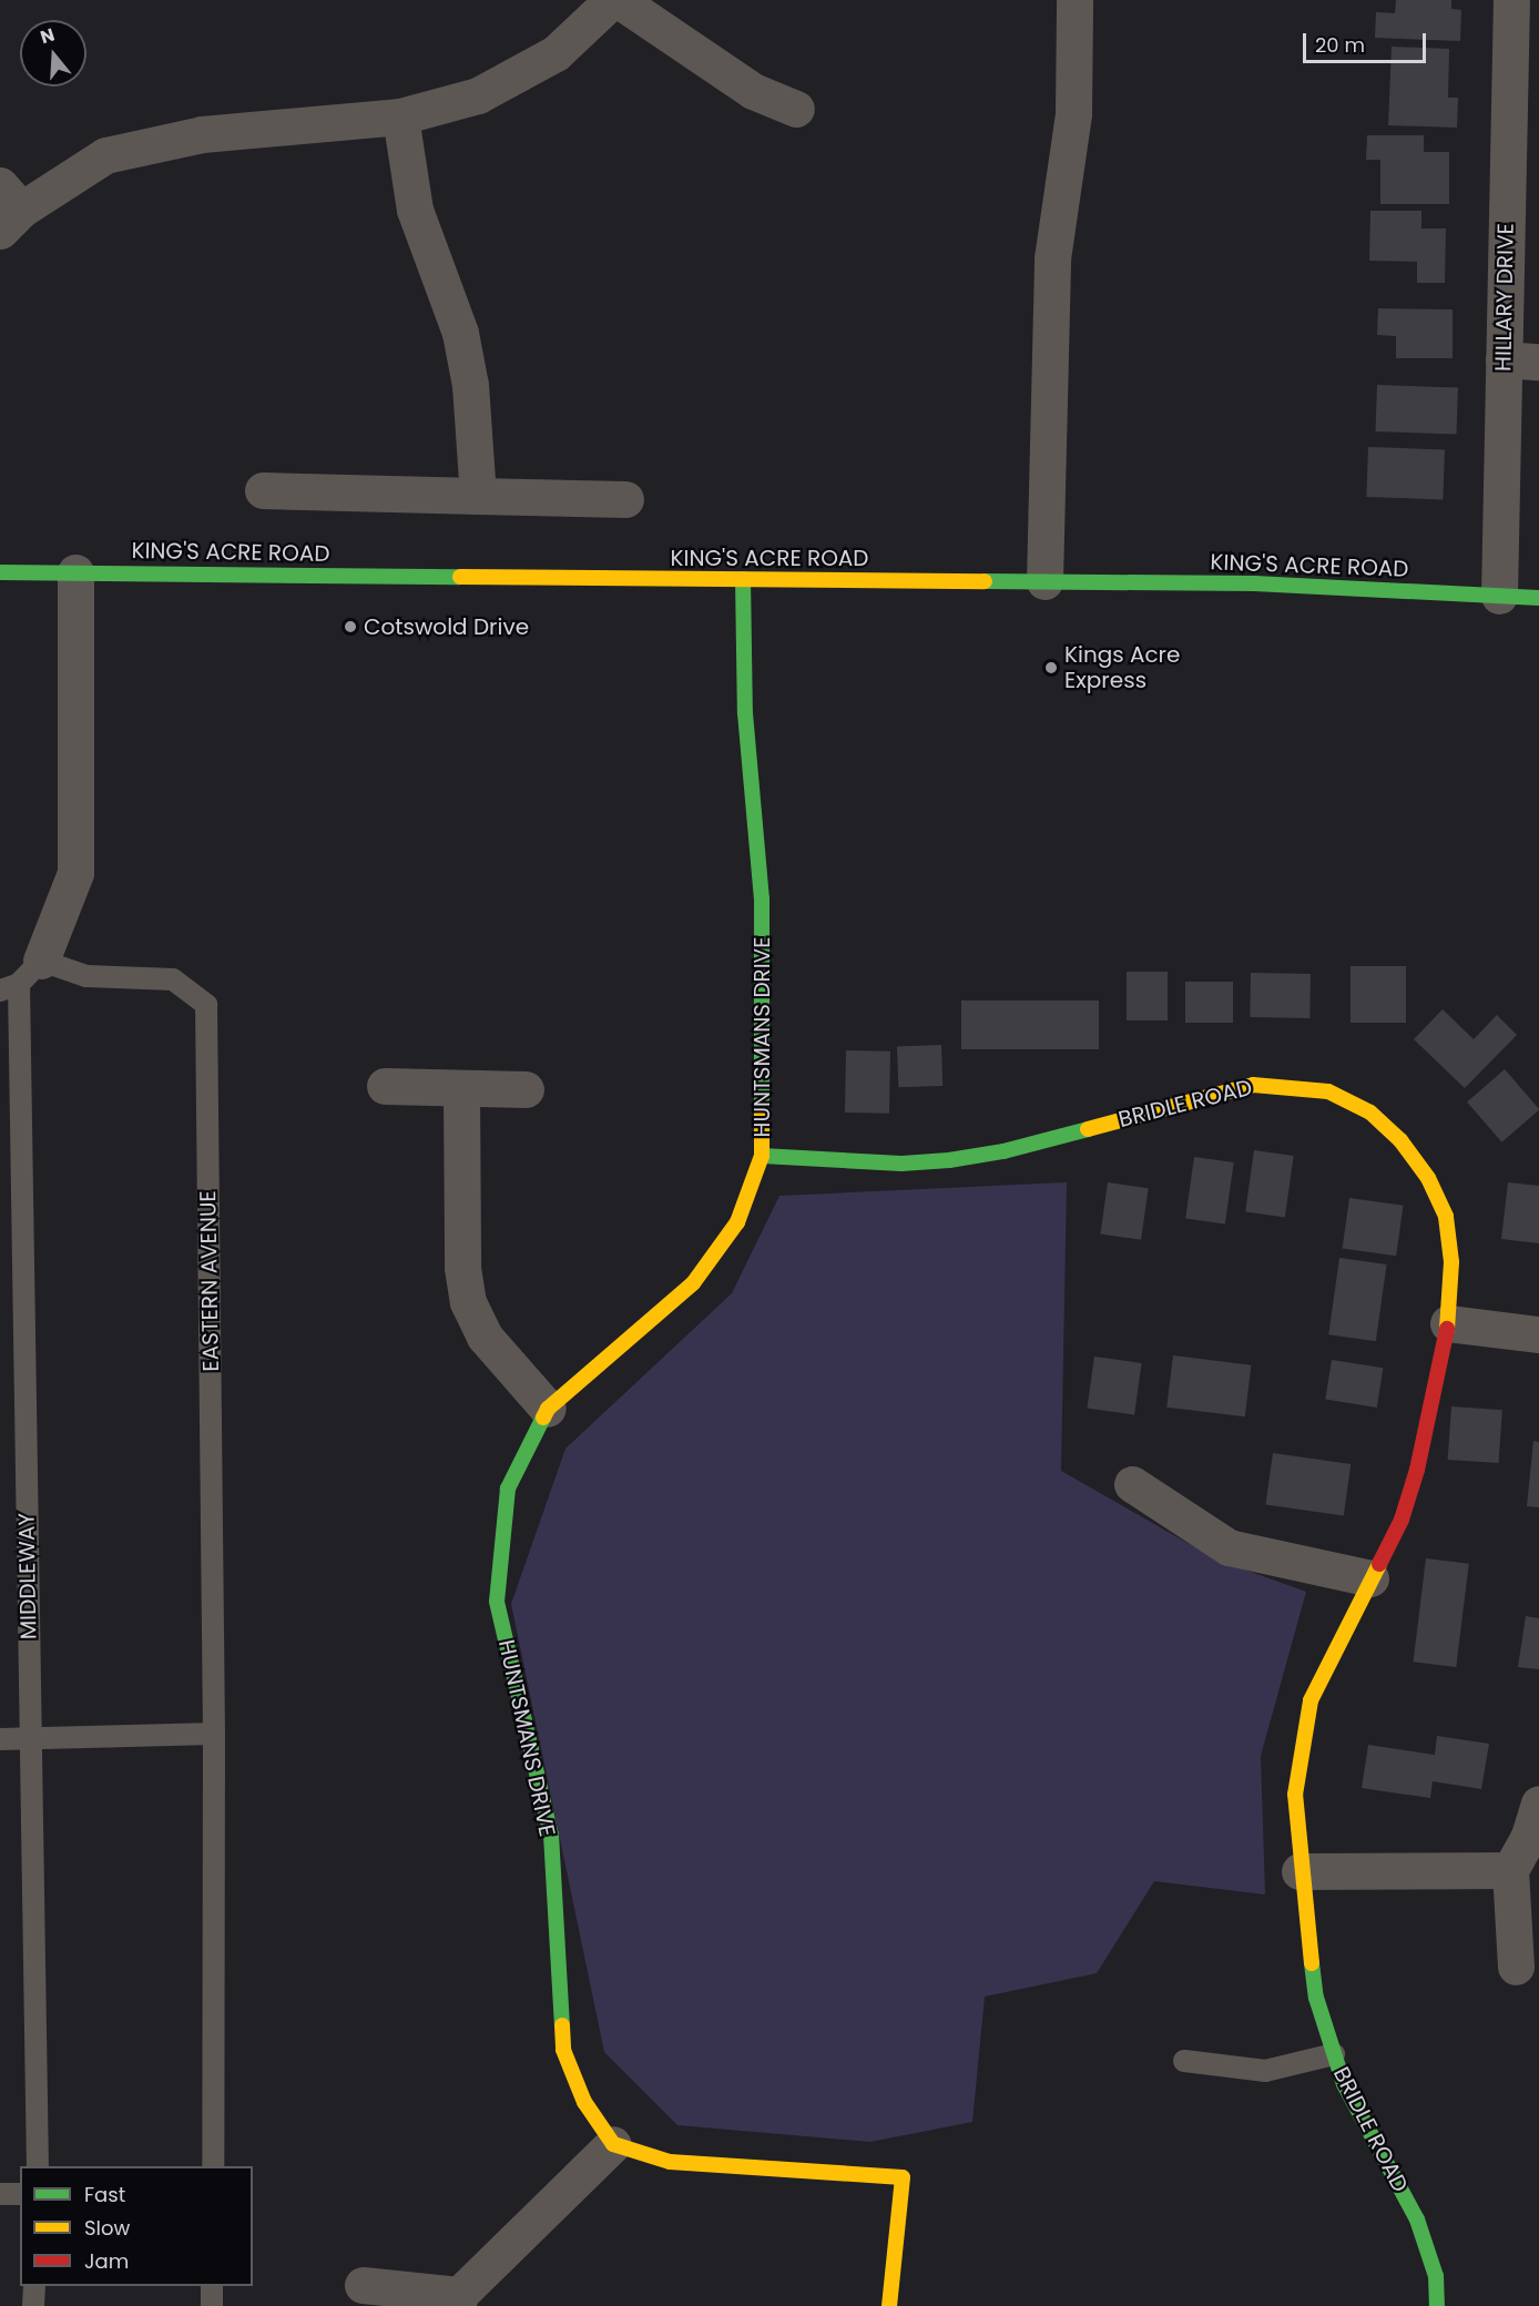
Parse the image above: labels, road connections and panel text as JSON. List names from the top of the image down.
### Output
{
  "streets": {
    "main road": ["KING'S ACRE ROAD", "HUNTSMANS DRIVE", "BRIDLE ROAD"],
    "street": ["HILLARY DRIVE"],
    "lane": ["EASTERN AVENUE", "MIDDLEWAY"]
  },
  "crossings": [
    ["HILLARY DRIVE", "KING'S ACRE ROAD"],
    ["KING'S ACRE ROAD", "HUNTSMANS DRIVE"],
    ["HUNTSMANS DRIVE", "BRIDLE ROAD"],
    ["EASTERN AVENUE", "MIDDLEWAY"]
  ],
  "places": ["Cotswold Drive", "Kings Acre Express"],
  "legend": ["Fast", "Slow", "Jam"],
  "scale_bar": "20 m",
  "north": "top"
}
